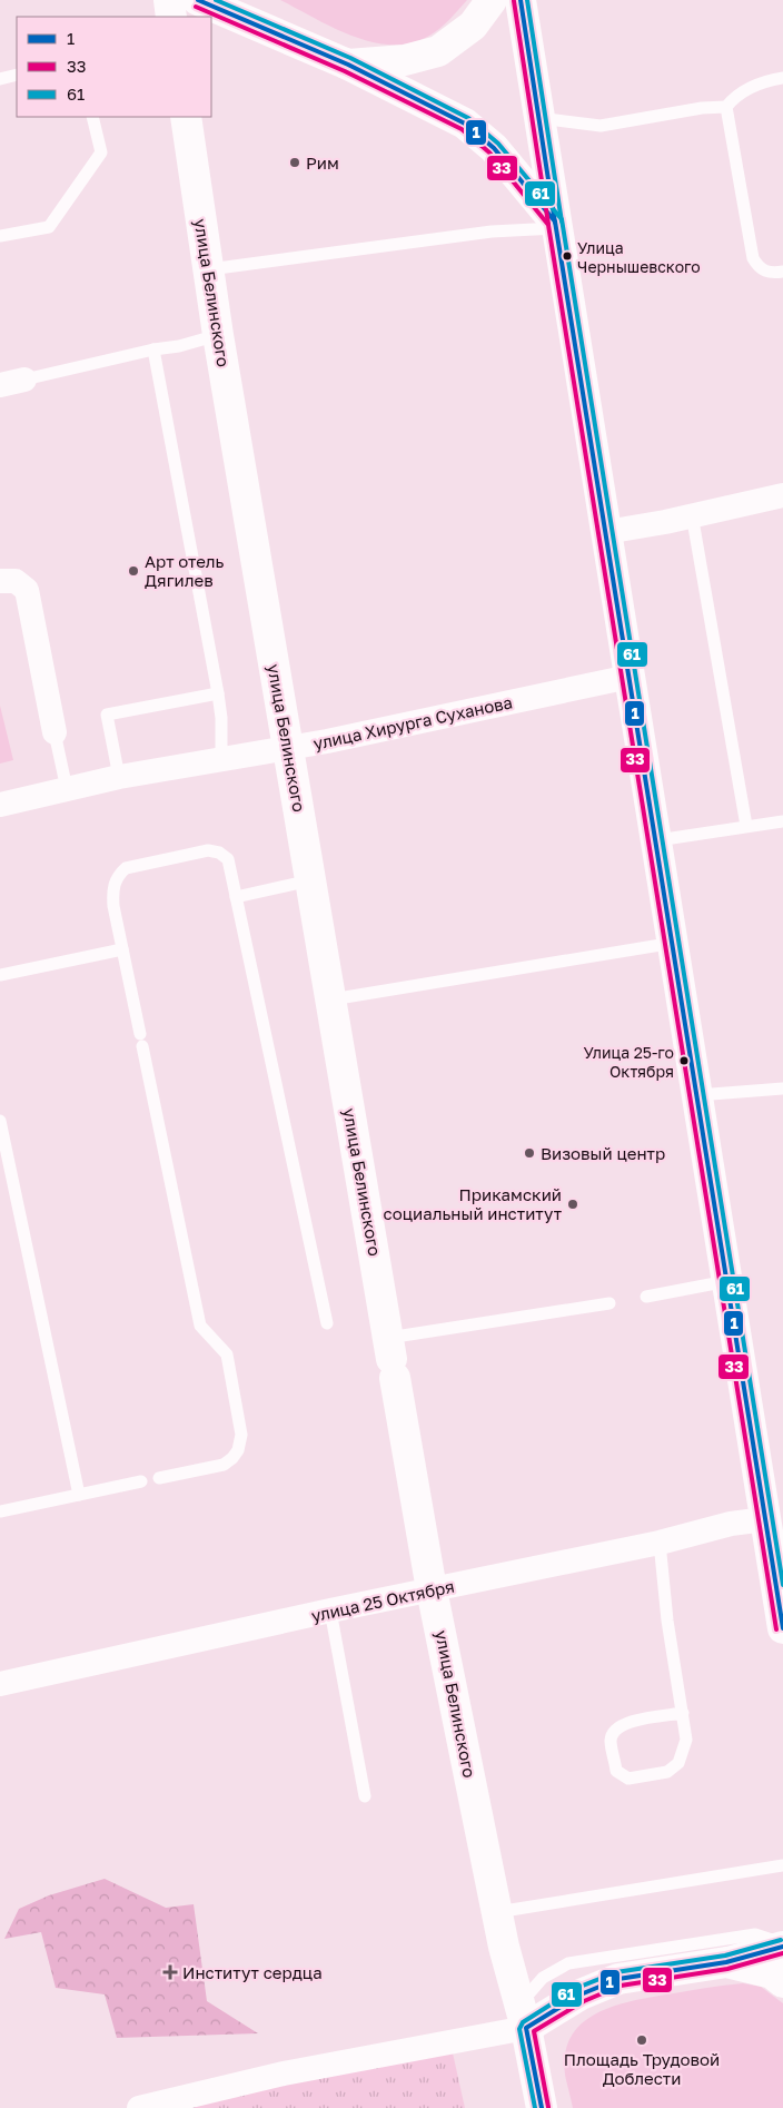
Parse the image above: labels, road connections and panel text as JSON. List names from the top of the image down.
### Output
{
  "streets": {
    "main road": ["улица Белинского"],
    "street": ["улица Хирурга Суханова", "улица 25 Октября"]
  },
  "crossings": [
    ["улица Белинского", "улица Хирурга Суханова"],
    ["улица Белинского", "улица 25 Октября"]
  ],
  "places": {
    "other": [
      "Рим",
      "Улица Чернышевского",
      "Арт отель Дягилев",
      "Улица 25-го Октября",
      "Визовый центр",
      "Прикамский социальный институт",
      "Площадь Трудовой Доблести"
    ],
    "health": ["Институт сердца"]
  },
  "lines": ["transit line 1", "transit line 61", "transit line 33"],
  "legend": ["1", "33", "61"]
}
